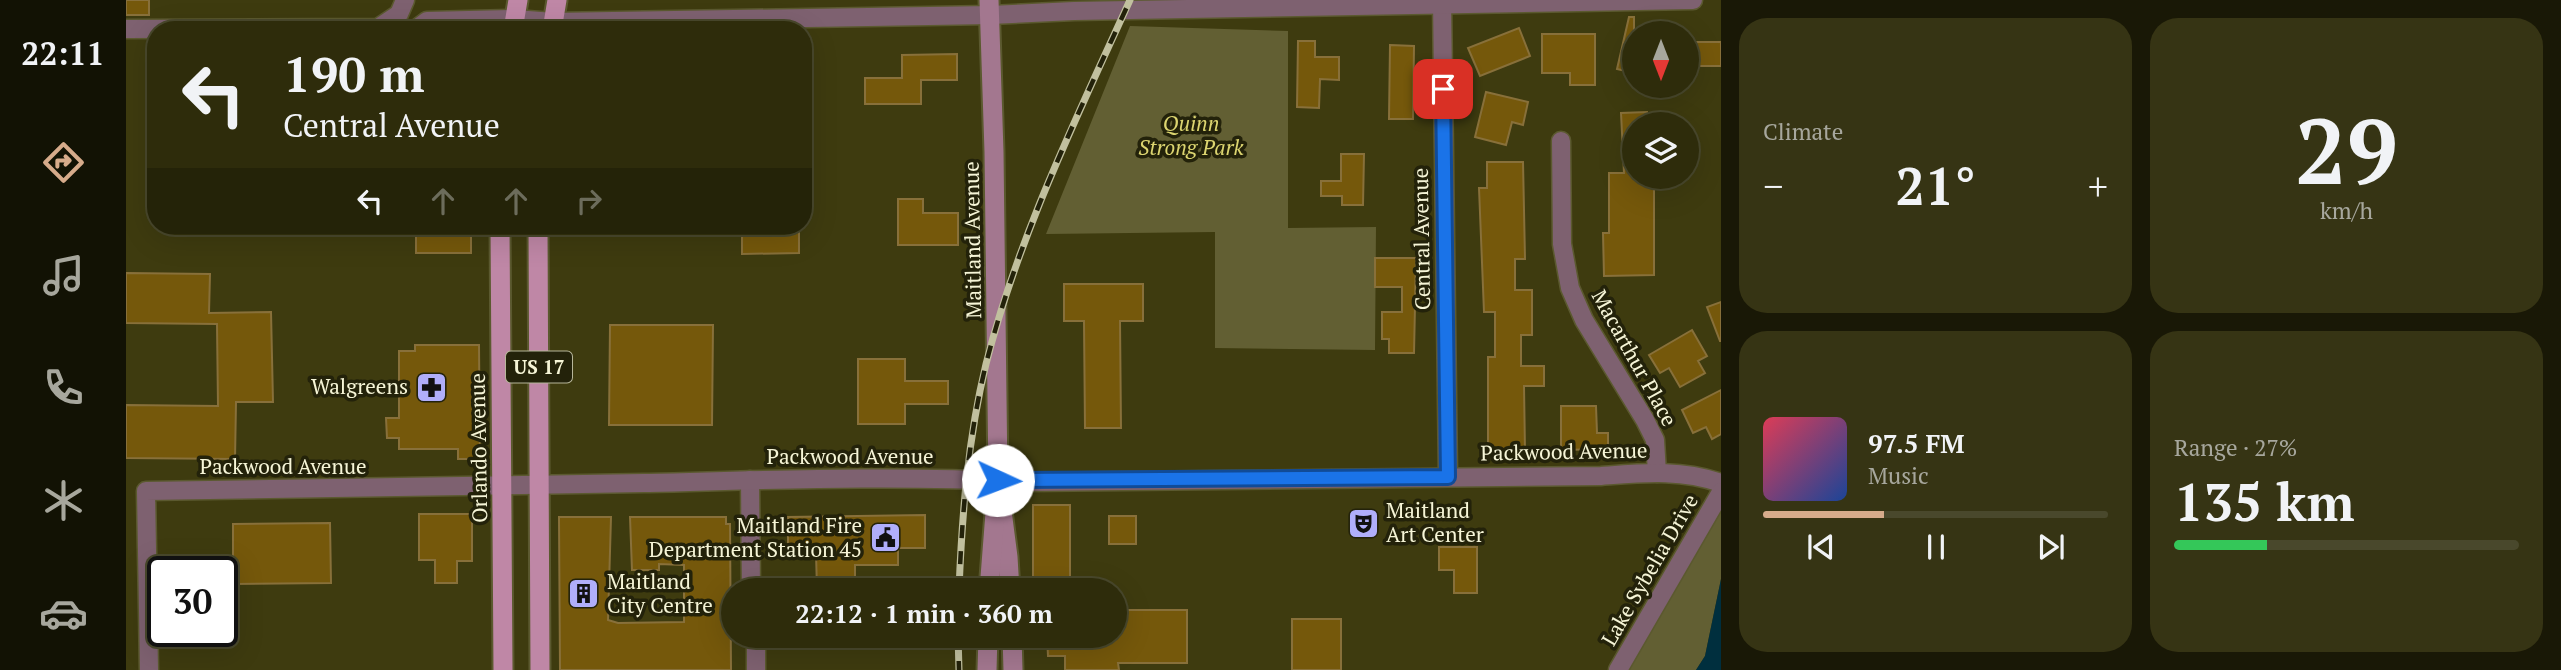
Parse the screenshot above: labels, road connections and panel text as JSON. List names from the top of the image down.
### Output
{
  "streets": {
    "main road": ["Maitland Avenue", "US 17", "Orlando Avenue"],
    "street": [
      "Central Avenue",
      "Macarthur Place",
      "Packwood Avenue",
      "Lake Sybelia Drive"
    ]
  },
  "crossings": [
    ["Central Avenue", "Packwood Avenue"],
    ["Maitland Avenue", "Packwood Avenue"],
    ["Macarthur Place", "Packwood Avenue"],
    ["US 17", "Packwood Avenue"],
    ["Orlando Avenue", "Packwood Avenue"]
  ],
  "parks": ["Quinn Strong Park"],
  "places": {
    "pharmacy": ["Walgreens"],
    "theatre": ["Maitland Art Center"],
    "public building": ["Maitland Fire Department Station 45"],
    "building": ["Maitland City Centre"]
  },
  "north": "bottom",
  "page": {
    "tabs": "22:11",
    "tile": [
      "Climate",
      ["29", "km/h"],
      ["Range · 27%", "135 km"]
    ],
    "turn": ["190 m", "Central Avenue"],
    "heat": ["−", "21°", "+"],
    "song": ["97.5 FM", "Music"],
    "limit": "30",
    "trip": "22:12 · 1 min · 360 m"
  }
}
